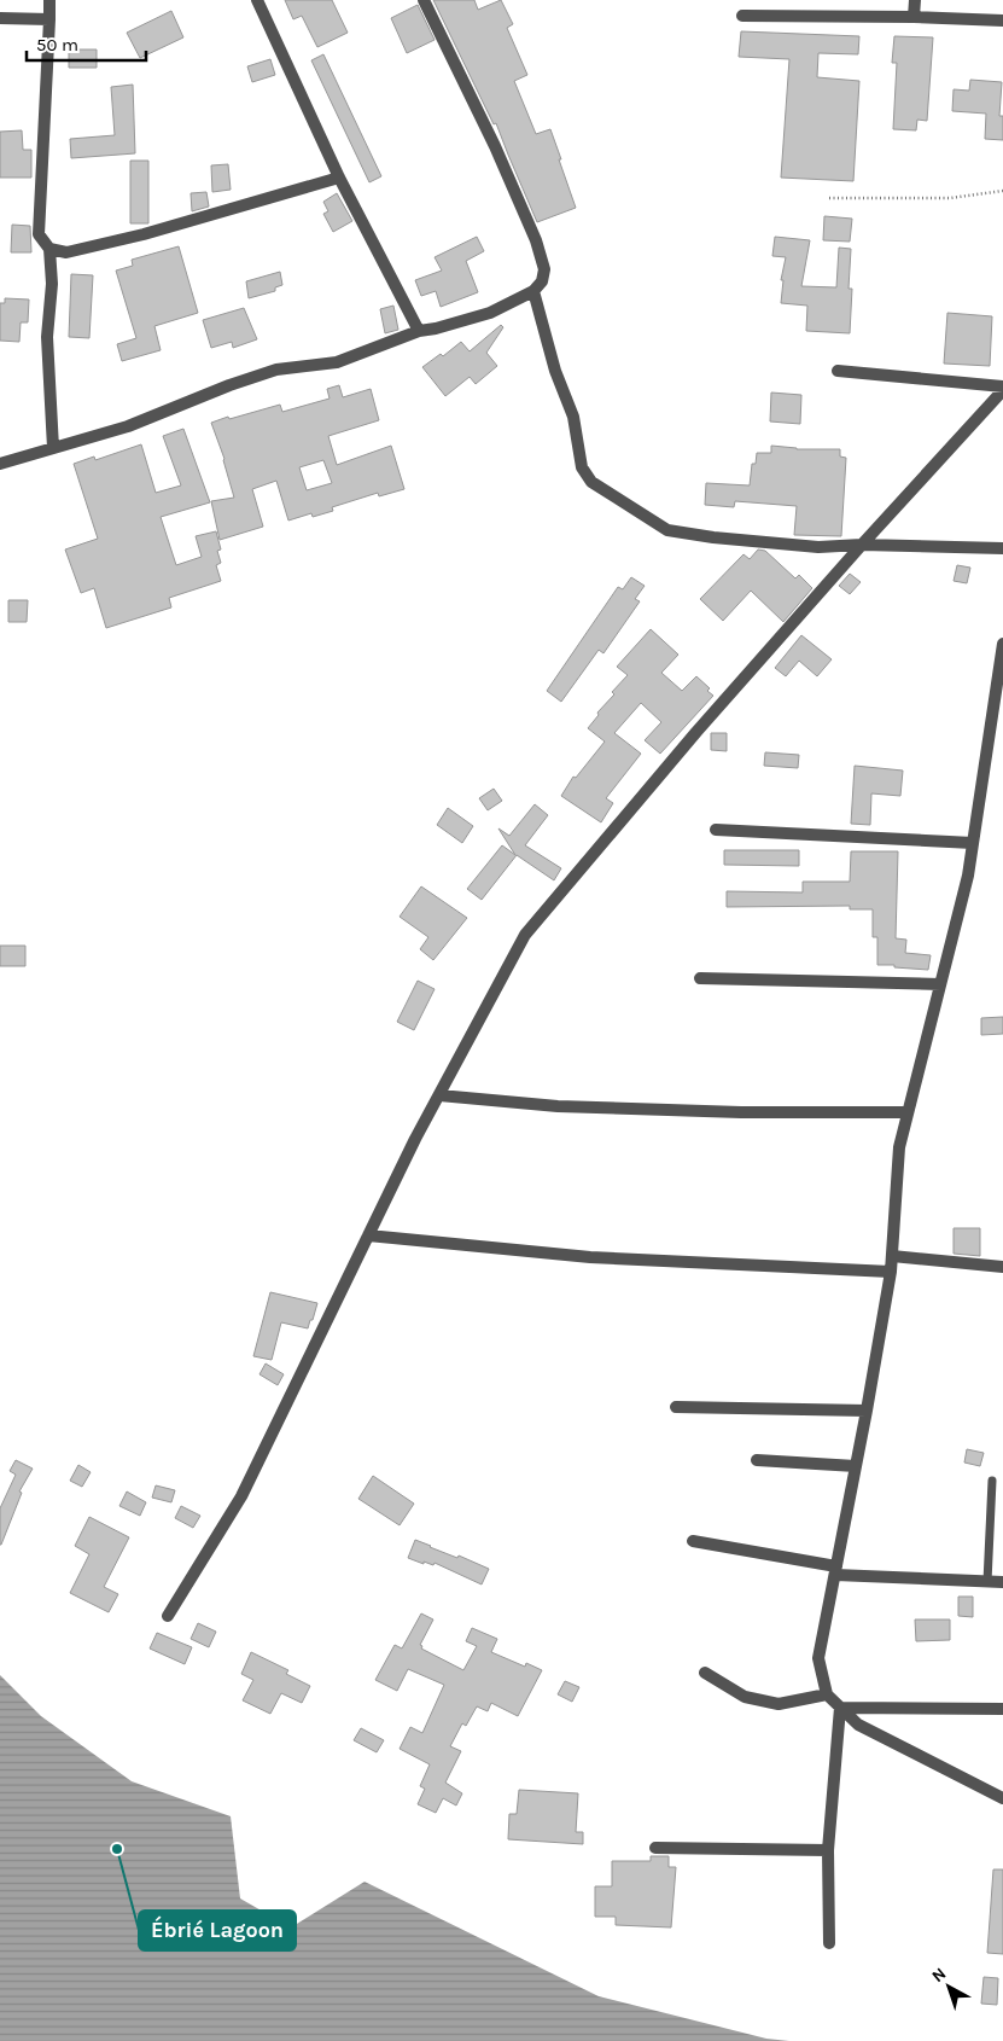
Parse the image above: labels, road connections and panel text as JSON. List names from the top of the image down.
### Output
{
  "places": ["Ébrié Lagoon"],
  "scale_bar": "50 m",
  "north": "top left"
}
